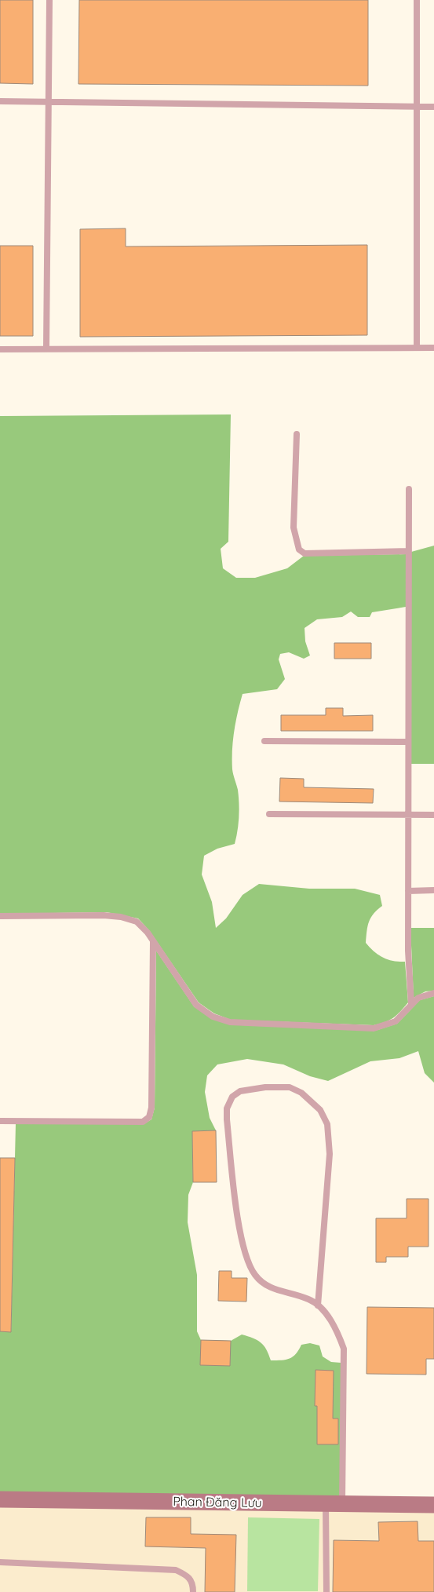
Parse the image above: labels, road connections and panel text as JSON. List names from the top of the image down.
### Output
{
  "streets": {
    "street": ["Phan Đăng Lưu"]
  }
}
